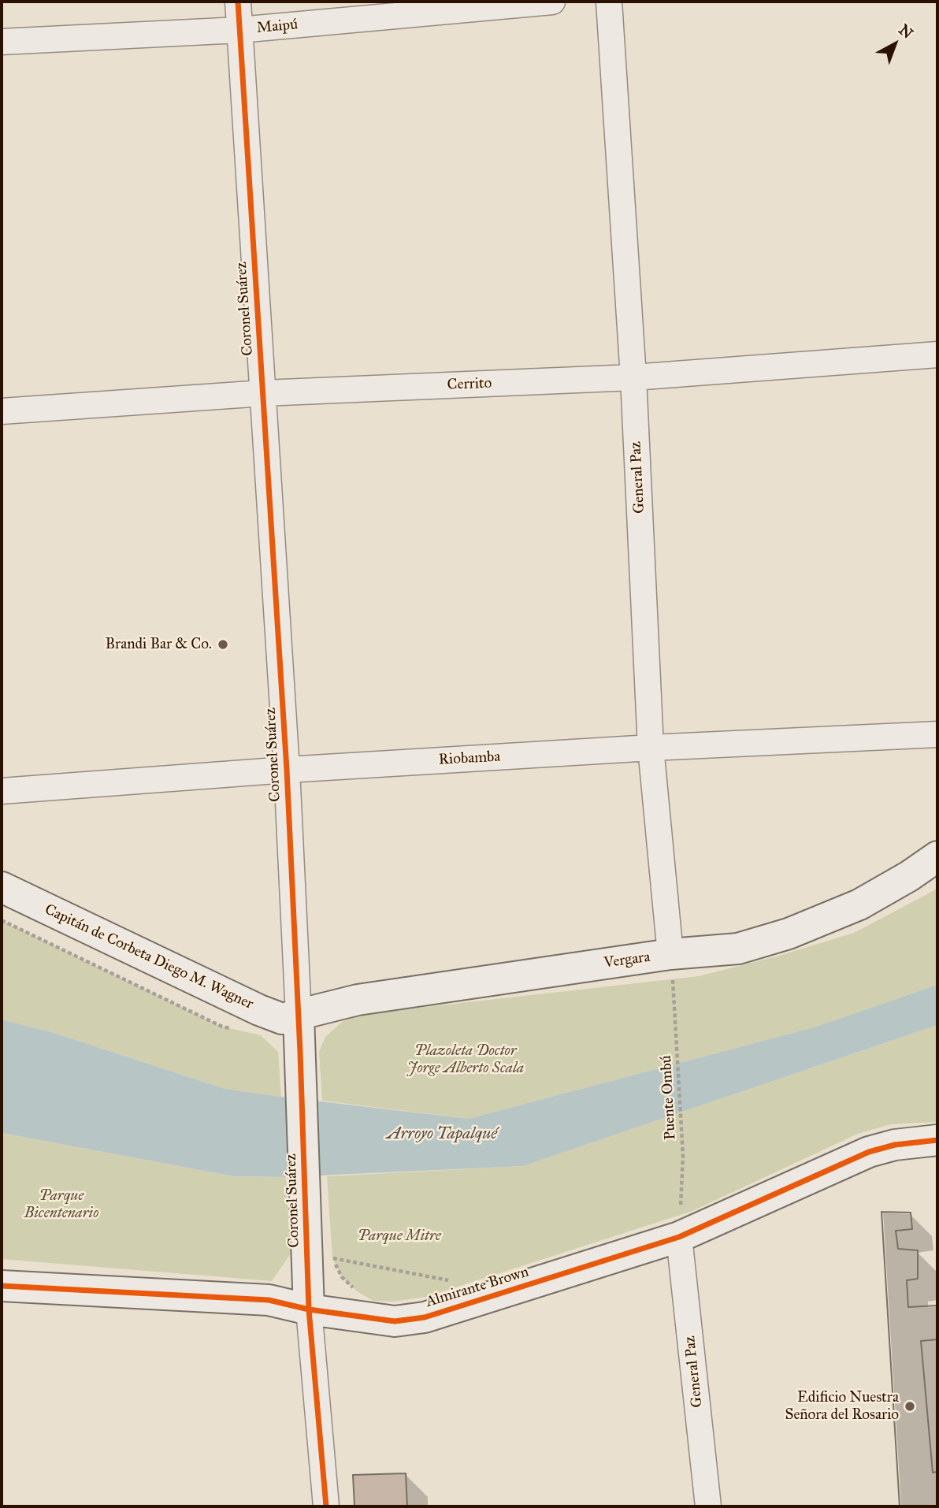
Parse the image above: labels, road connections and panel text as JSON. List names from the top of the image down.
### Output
{
  "streets": {
    "street": [
      "Maipú",
      "Coronel Suárez",
      "Cerrito",
      "General Paz",
      "Riobamba",
      "Capitán de Corbeta Diego M. Wagner",
      "Vergara",
      "Almirante Brown"
    ],
    "path": ["Puente Ombú"]
  },
  "crossings": [
    ["Maipú", "Coronel Suárez"],
    ["Coronel Suárez", "Cerrito"],
    ["Coronel Suárez", "Riobamba"],
    ["Coronel Suárez", "Capitán de Corbeta Diego M. Wagner"],
    ["Coronel Suárez", "Vergara"],
    ["Coronel Suárez", "Almirante Brown"],
    ["Cerrito", "General Paz"],
    ["General Paz", "Riobamba"],
    ["General Paz", "Vergara"],
    ["General Paz", "Puente Ombú"],
    ["General Paz", "Almirante Brown"],
    ["Capitán de Corbeta Diego M. Wagner", "Vergara"],
    ["Vergara", "Puente Ombú"],
    ["Puente Ombú", "Almirante Brown"]
  ],
  "water": ["Arroyo Tapalqué"],
  "parks": ["Plazoleta Doctor Jorge Alberto Scala", "Parque Bicentenario", "Parque Mitre"],
  "places": ["Brandi Bar & Co.", "Edificio Nuestra Señora del Rosario"],
  "north": "top right"
}
